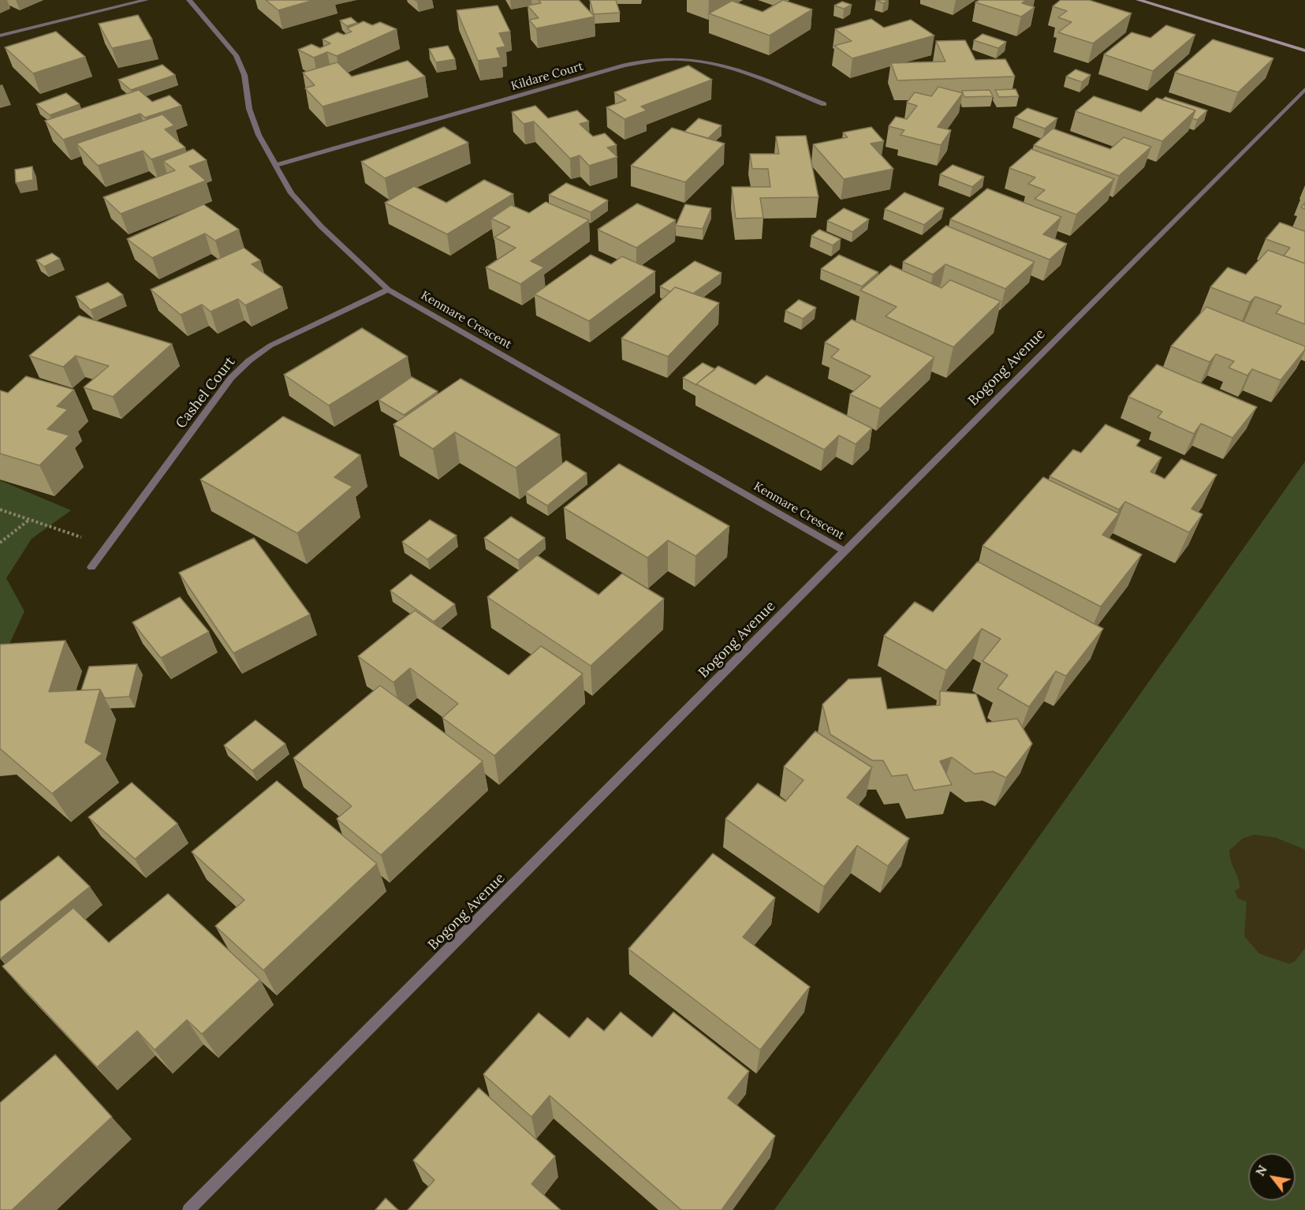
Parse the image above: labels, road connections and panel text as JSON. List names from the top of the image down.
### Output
{
  "streets": {
    "street": [
      "Kildare Court",
      "Kenmare Crescent",
      "Bogong Avenue",
      "Cashel Court"
    ]
  },
  "crossings": [
    ["Kildare Court", "Kenmare Crescent"],
    ["Kenmare Crescent", "Bogong Avenue"],
    ["Kenmare Crescent", "Cashel Court"]
  ],
  "north": "top left"
}
